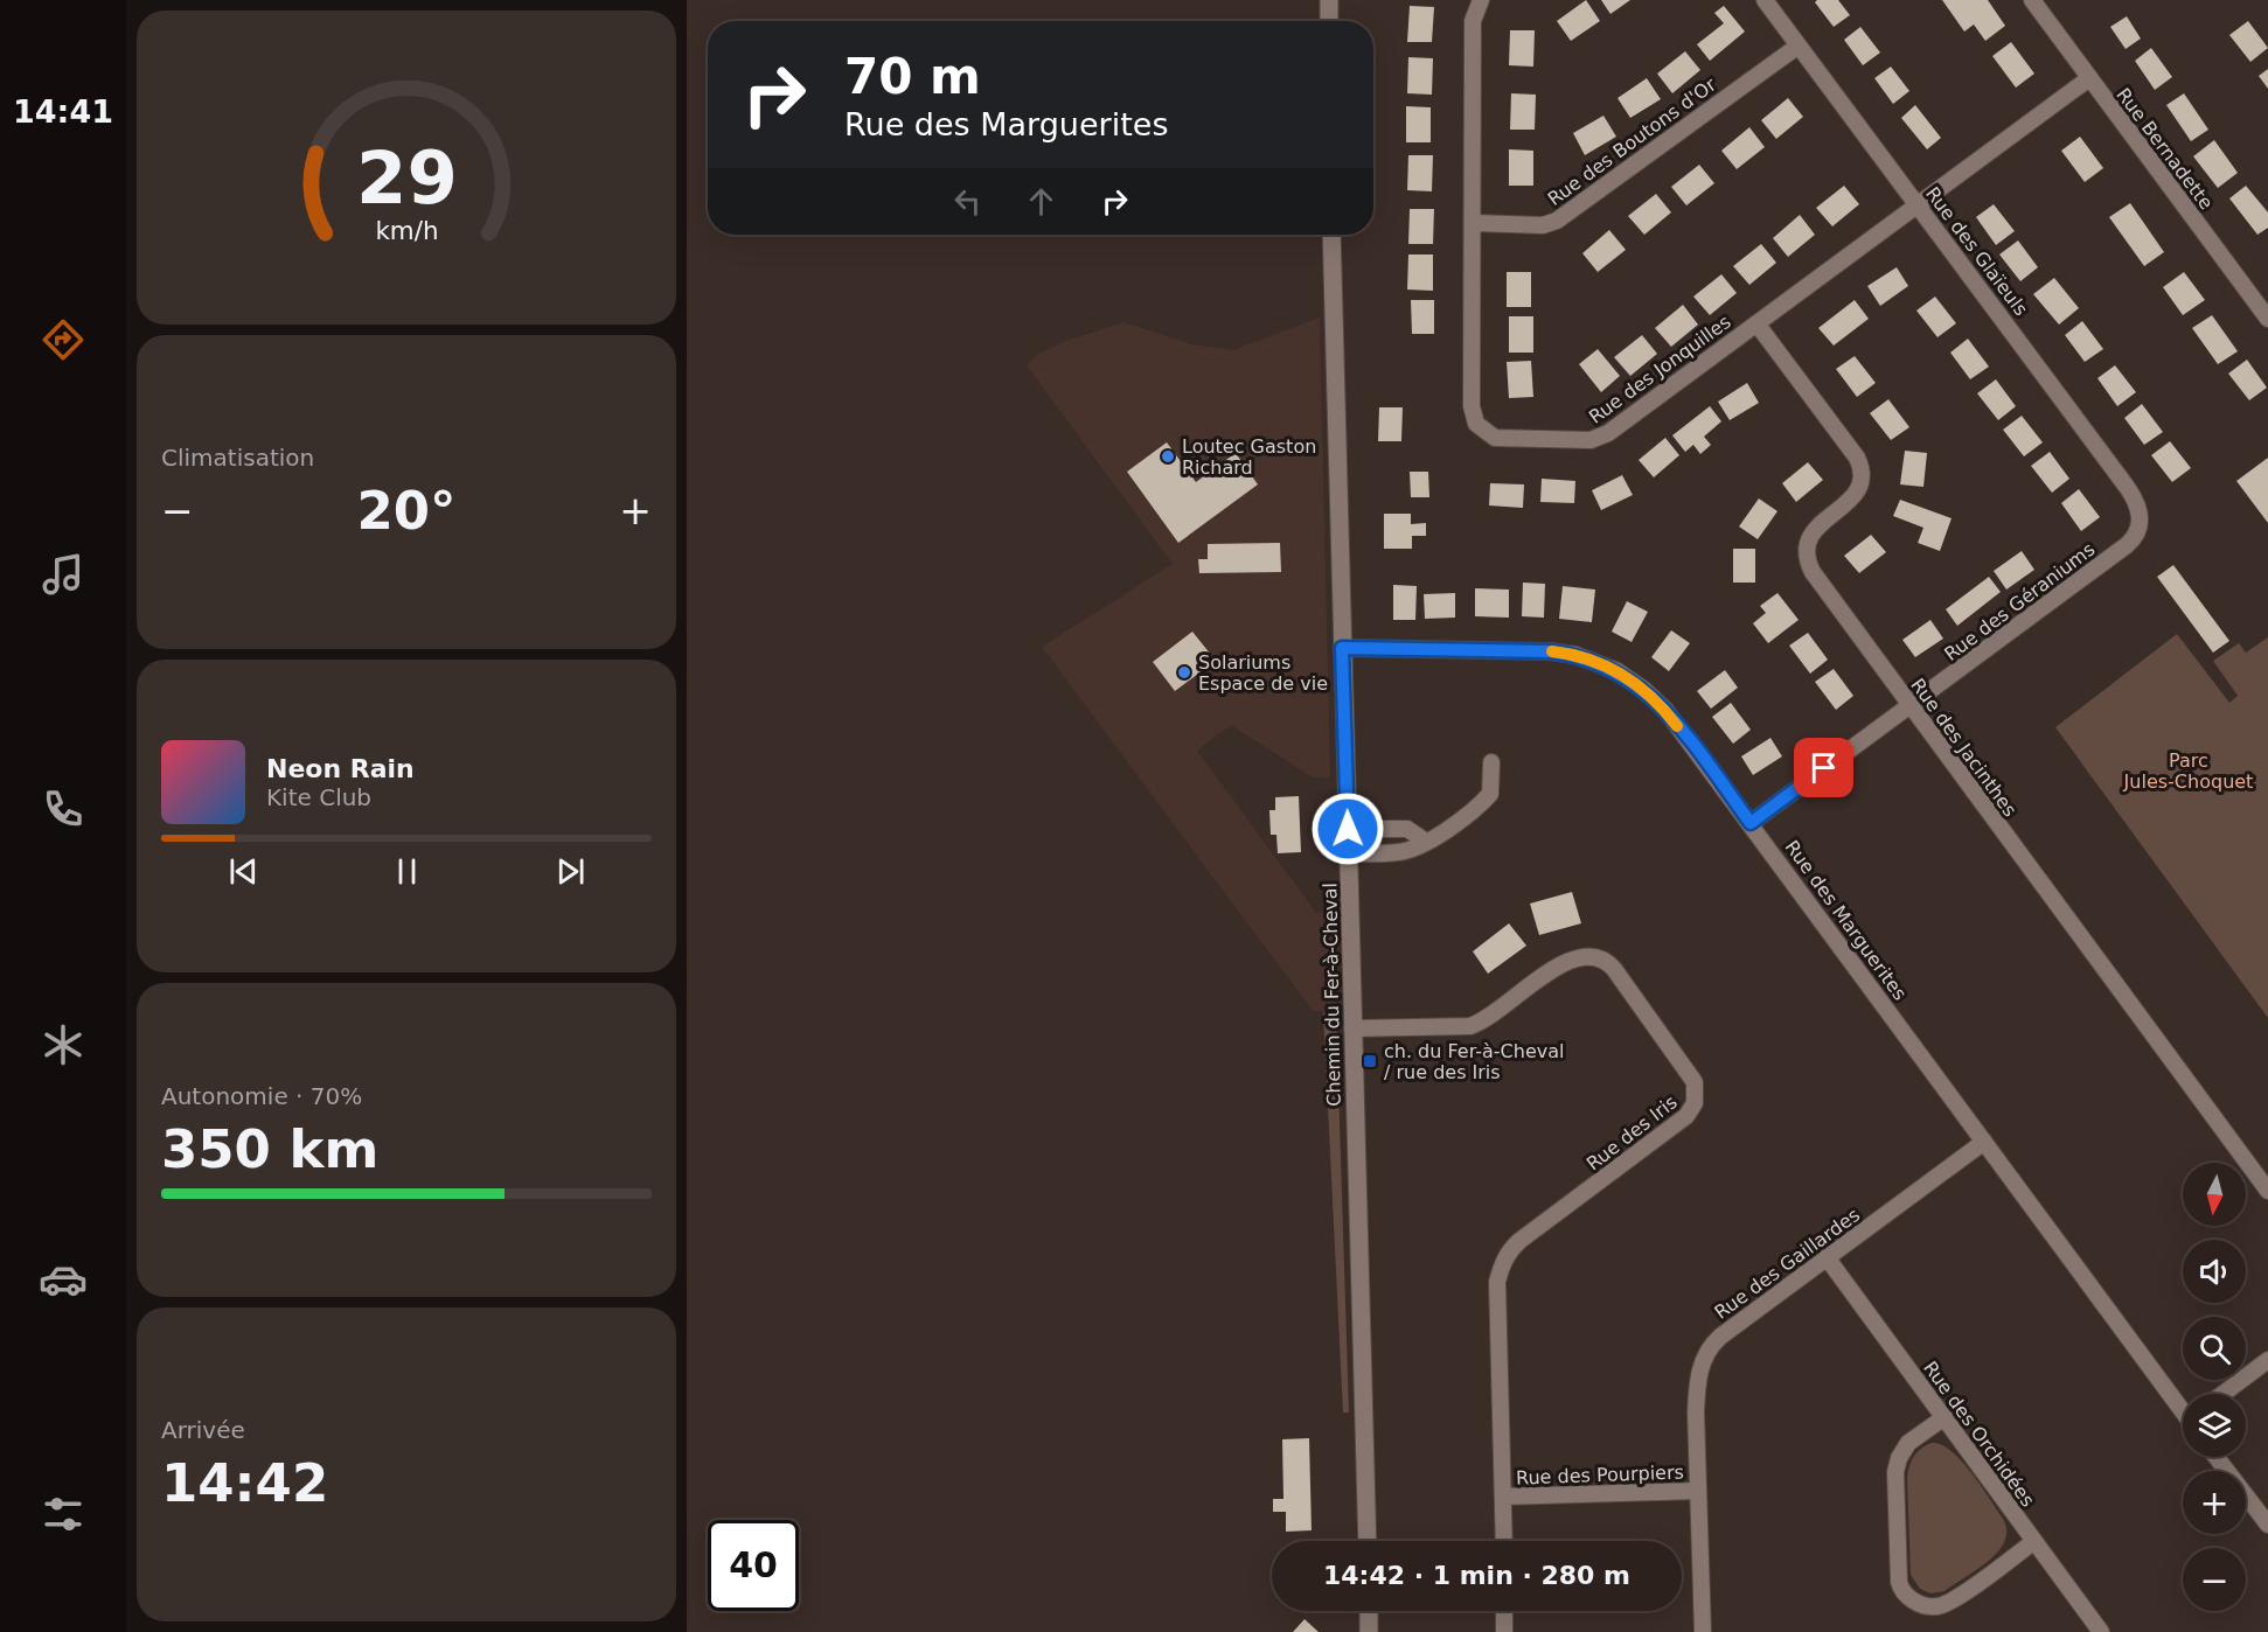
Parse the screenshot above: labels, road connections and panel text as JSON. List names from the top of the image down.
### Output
{
  "streets": {
    "street": [
      "Rue des Boutons d'Or",
      "Rue Bernadette",
      "Rue des Glaïeuls",
      "Rue des Jonquilles",
      "Rue des Géraniums",
      "Rue des Jacinthes",
      "Rue des Marguerites",
      "Chemin du Fer-à-Cheval",
      "Rue des Iris",
      "Rue des Gaillardes",
      "Rue des Orchidées",
      "Rue des Pourpiers"
    ]
  },
  "crossings": [
    ["Rue des Boutons d'Or", "Rue des Glaïeuls"],
    ["Rue des Boutons d'Or", "Rue des Jonquilles"],
    ["Rue Bernadette", "Rue des Jonquilles"],
    ["Rue des Glaïeuls", "Rue des Jonquilles"],
    ["Rue des Glaïeuls", "Rue des Géraniums"],
    ["Rue des Jonquilles", "Rue des Jacinthes"],
    ["Rue des Géraniums", "Rue des Jacinthes"],
    ["Rue des Géraniums", "Rue des Marguerites"],
    ["Rue des Marguerites", "Chemin du Fer-à-Cheval"],
    ["Rue des Marguerites", "Rue des Gaillardes"],
    ["Chemin du Fer-à-Cheval", "Rue des Iris"],
    ["Rue des Iris", "Rue des Pourpiers"],
    ["Rue des Gaillardes", "Rue des Orchidées"],
    ["Rue des Gaillardes", "Rue des Pourpiers"]
  ],
  "parks": ["Parc Jules-Choquet"],
  "places": {
    "other": ["Loutec Gaston Richard", "Solariums Espace de vie"],
    "transit": ["ch. du Fer-à-Cheval / rue des Iris"]
  },
  "north": "bottom",
  "page": {
    "tabs": "14:41",
    "turn": ["70 m", "Rue des Marguerites"],
    "tile": [
      "Climatisation",
      ["Autonomie · 70%", "350 km"],
      ["Arrivée", "14:42"]
    ],
    "heat": ["−", "20°", "+"],
    "song": ["Neon Rain", "Kite Club"],
    "map_buttons": ["+", "−"],
    "limit": "40",
    "trip": "14:42 · 1 min · 280 m",
    "gauge": ["29", "km/h"]
  }
}
